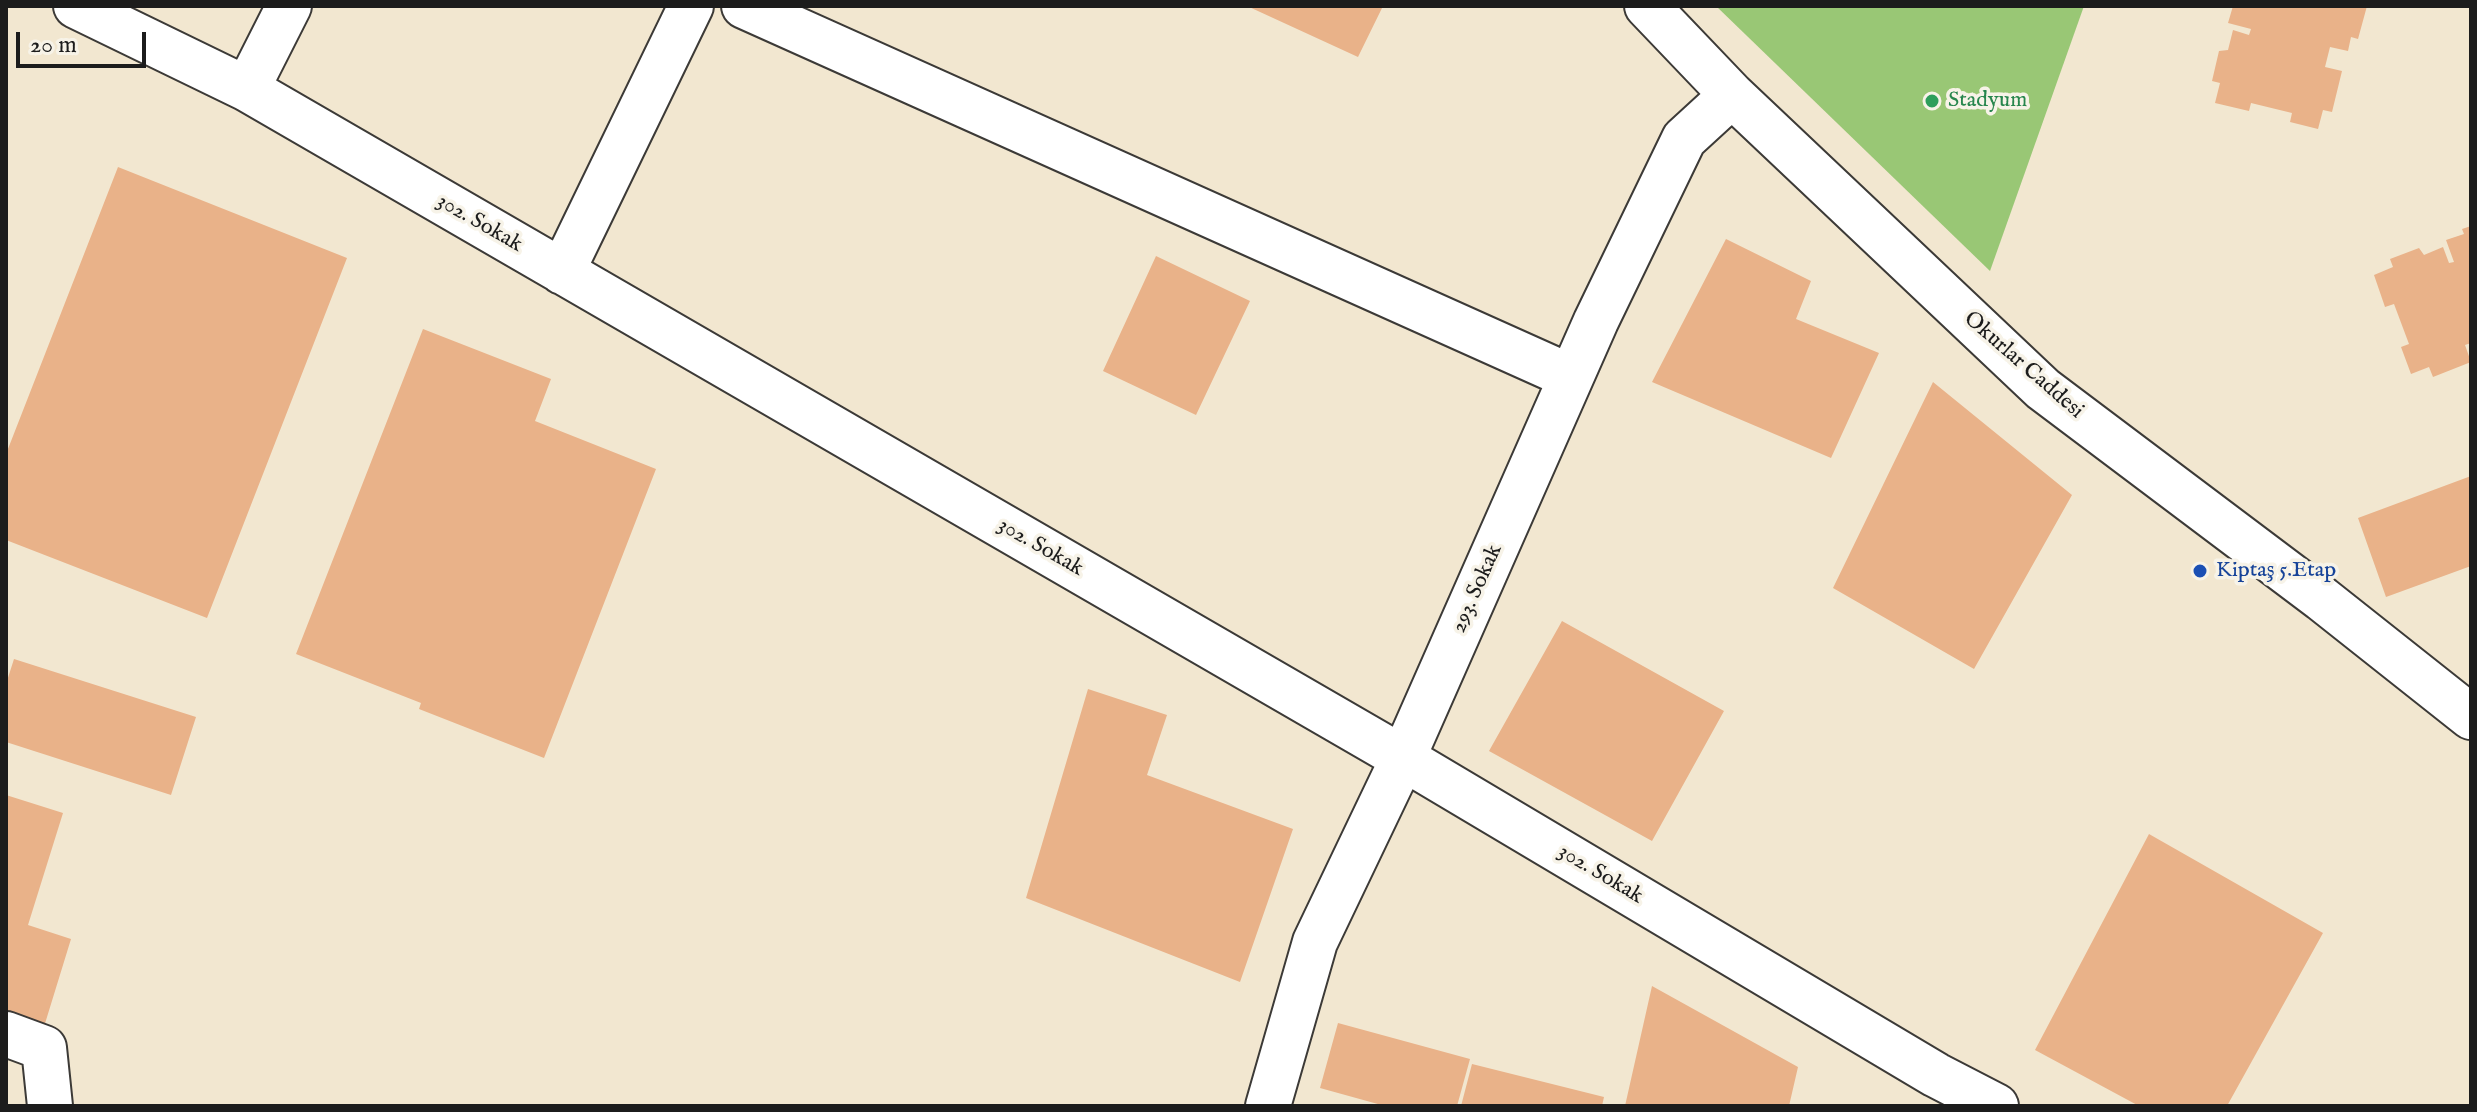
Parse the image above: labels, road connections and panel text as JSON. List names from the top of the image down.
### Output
{
  "streets": {
    "street": ["302. Sokak", "Okurlar Caddesi", "293. Sokak"]
  },
  "crossings": [
    ["302. Sokak", "293. Sokak"],
    ["Okurlar Caddesi", "293. Sokak"]
  ],
  "places": ["Stadyum", "Kiptaş 5.Etap"],
  "scale_bar": "20 m"
}
